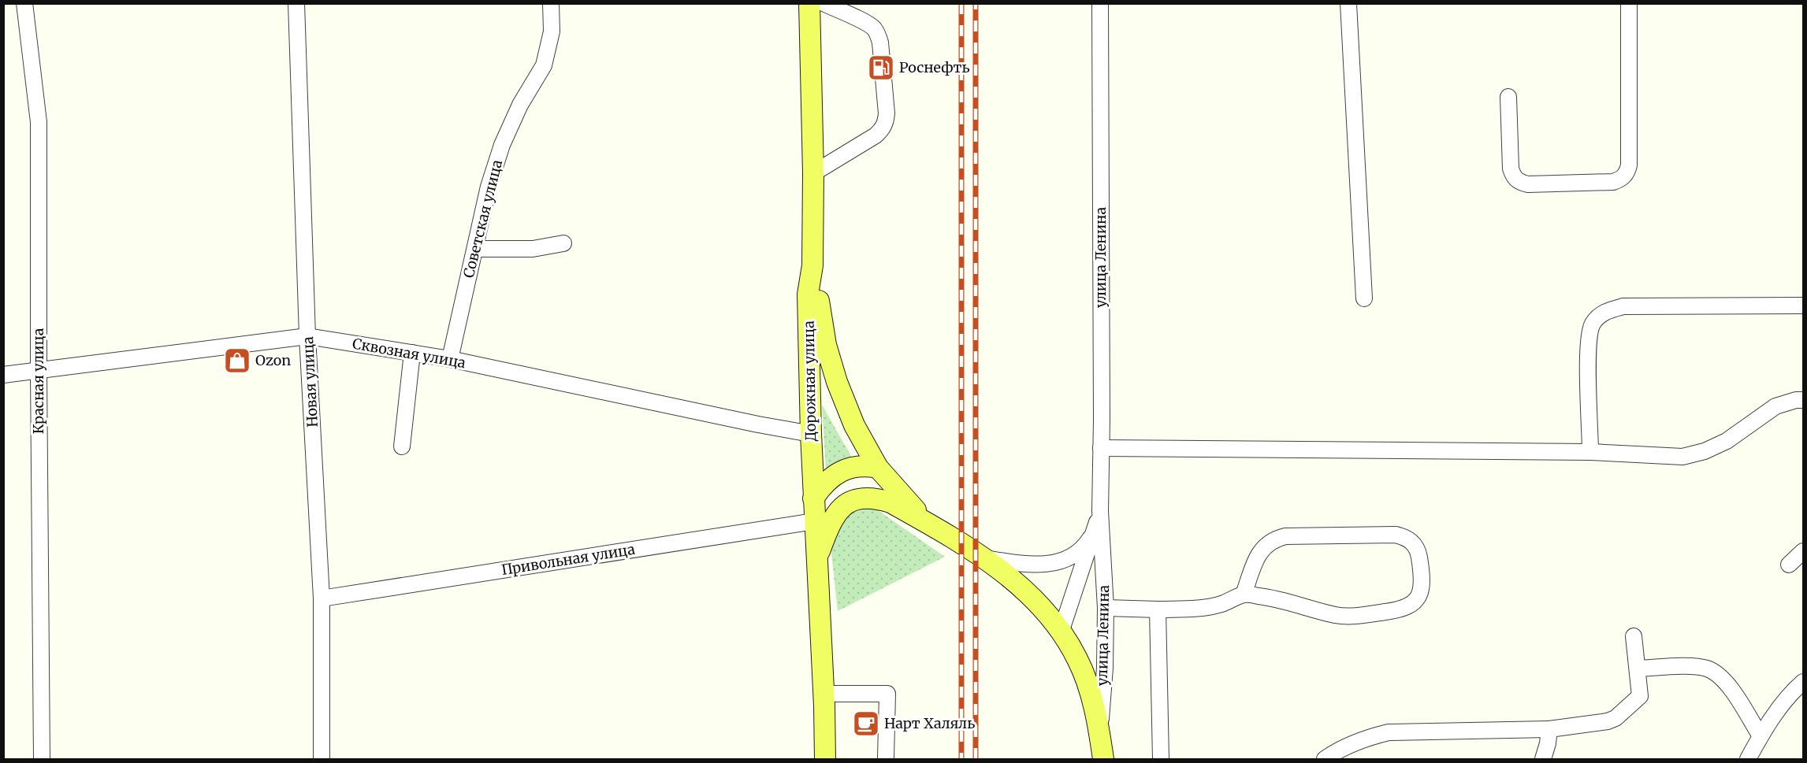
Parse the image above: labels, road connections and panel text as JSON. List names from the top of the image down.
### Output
{
  "streets": {
    "main road": ["улица Ленина", "Дорожная улица"],
    "street": [
      "Советская улица",
      "Сквозная улица",
      "Красная улица",
      "Новая улица",
      "Привольная улица"
    ]
  },
  "crossings": [
    ["Советская улица", "Сквозная улица"],
    ["Сквозная улица", "Красная улица"],
    ["Сквозная улица", "Дорожная улица"],
    ["Сквозная улица", "Новая улица"],
    ["Дорожная улица", "Привольная улица"],
    ["Новая улица", "Привольная улица"]
  ],
  "places": {
    "fuel station": ["Роснефть"],
    "shop": ["Ozon"],
    "cafe": ["Нарт Халяль"]
  }
}
